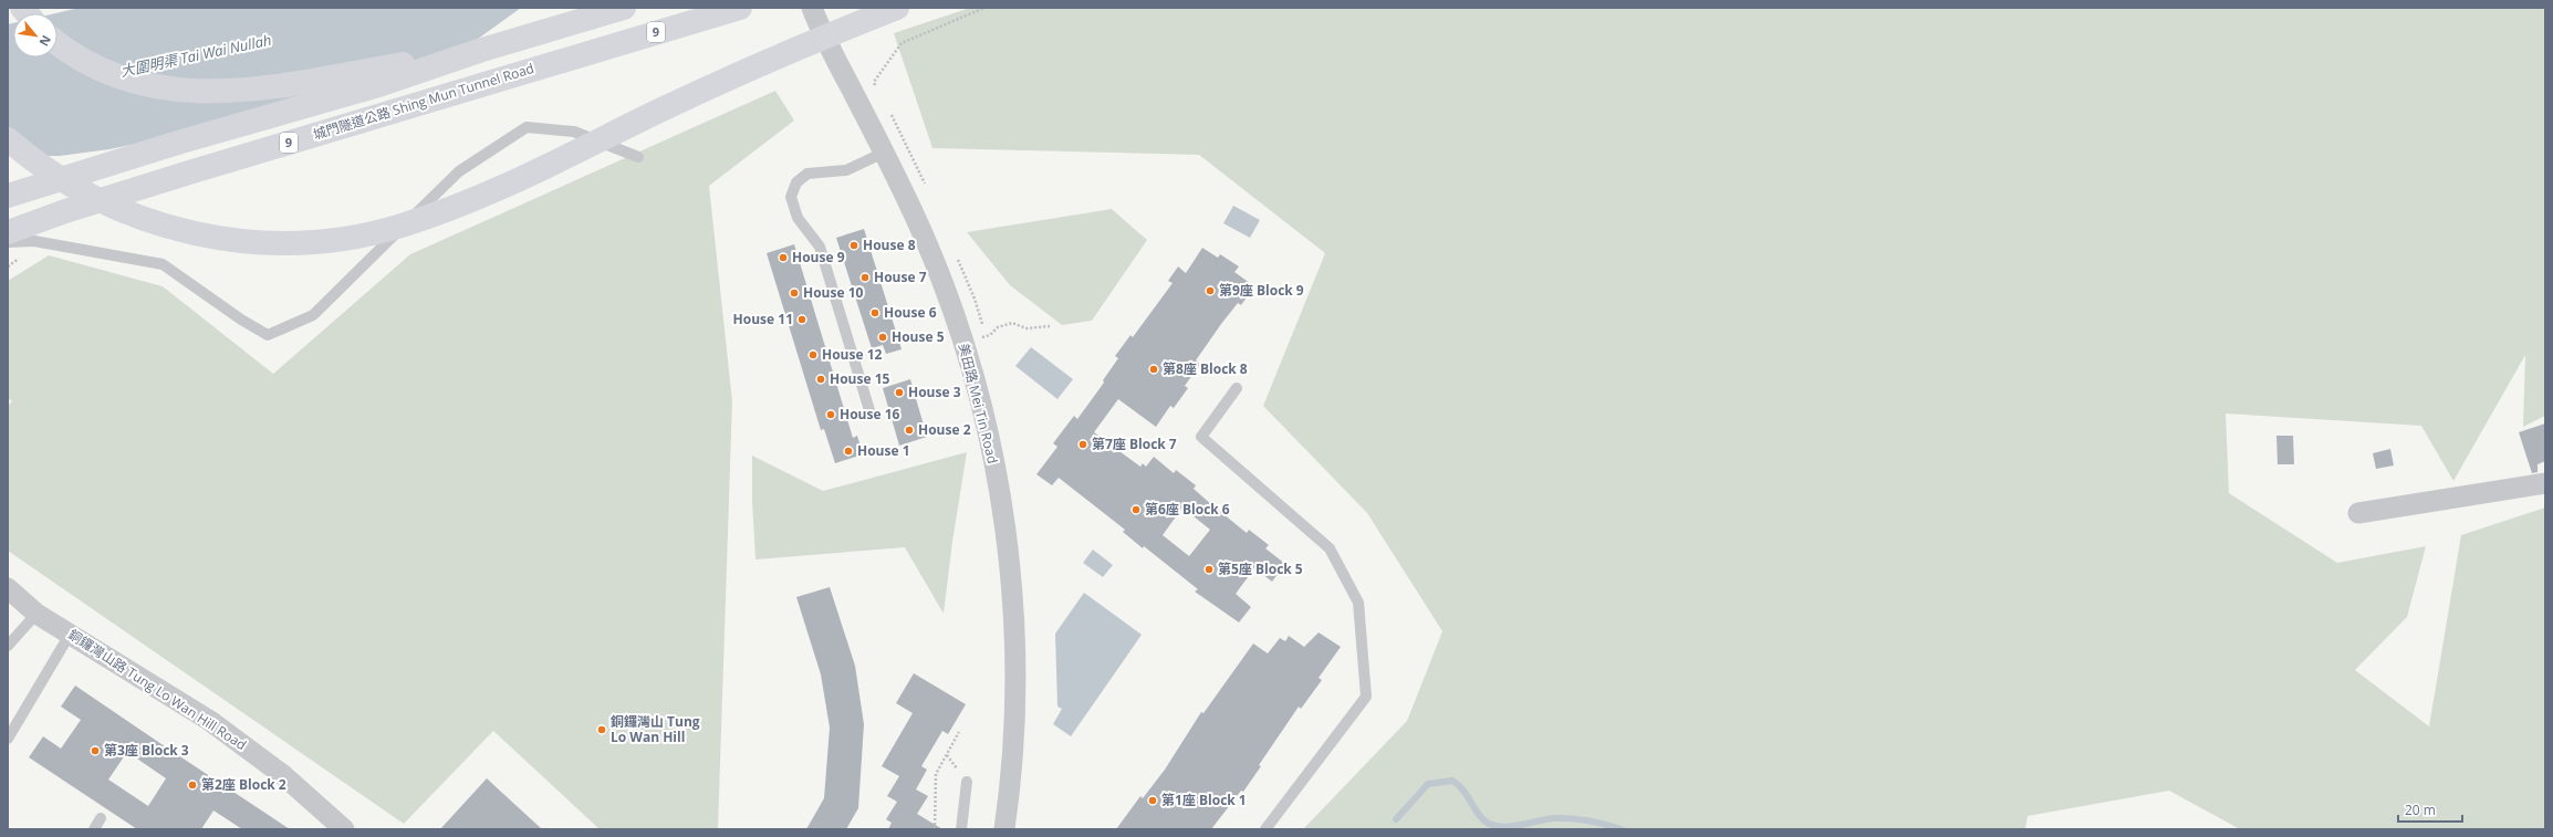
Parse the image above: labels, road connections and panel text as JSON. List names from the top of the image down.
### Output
{
  "streets": {
    "highway": ["9", "城門隧道公路 Shing Mun Tunnel Road"],
    "street": ["美田路 Mei Tin Road", "銅鑼灣山路 Tung Lo Wan Hill Road"]
  },
  "water": ["大圍明渠 Tai Wai Nullah"],
  "places": [
    "House 8",
    "House 9",
    "House 7",
    "第9座 Block 9",
    "House 10",
    "House 6",
    "House 11",
    "House 5",
    "House 12",
    "第8座 Block 8",
    "House 15",
    "House 3",
    "House 16",
    "House 2",
    "第7座 Block 7",
    "House 1",
    "第6座 Block 6",
    "第5座 Block 5",
    "銅鑼灣山 Tung Lo Wan Hill",
    "第3座 Block 3",
    "第2座 Block 2",
    "第1座 Block 1"
  ],
  "scale_bar": "20 m",
  "north": "bottom right"
}
